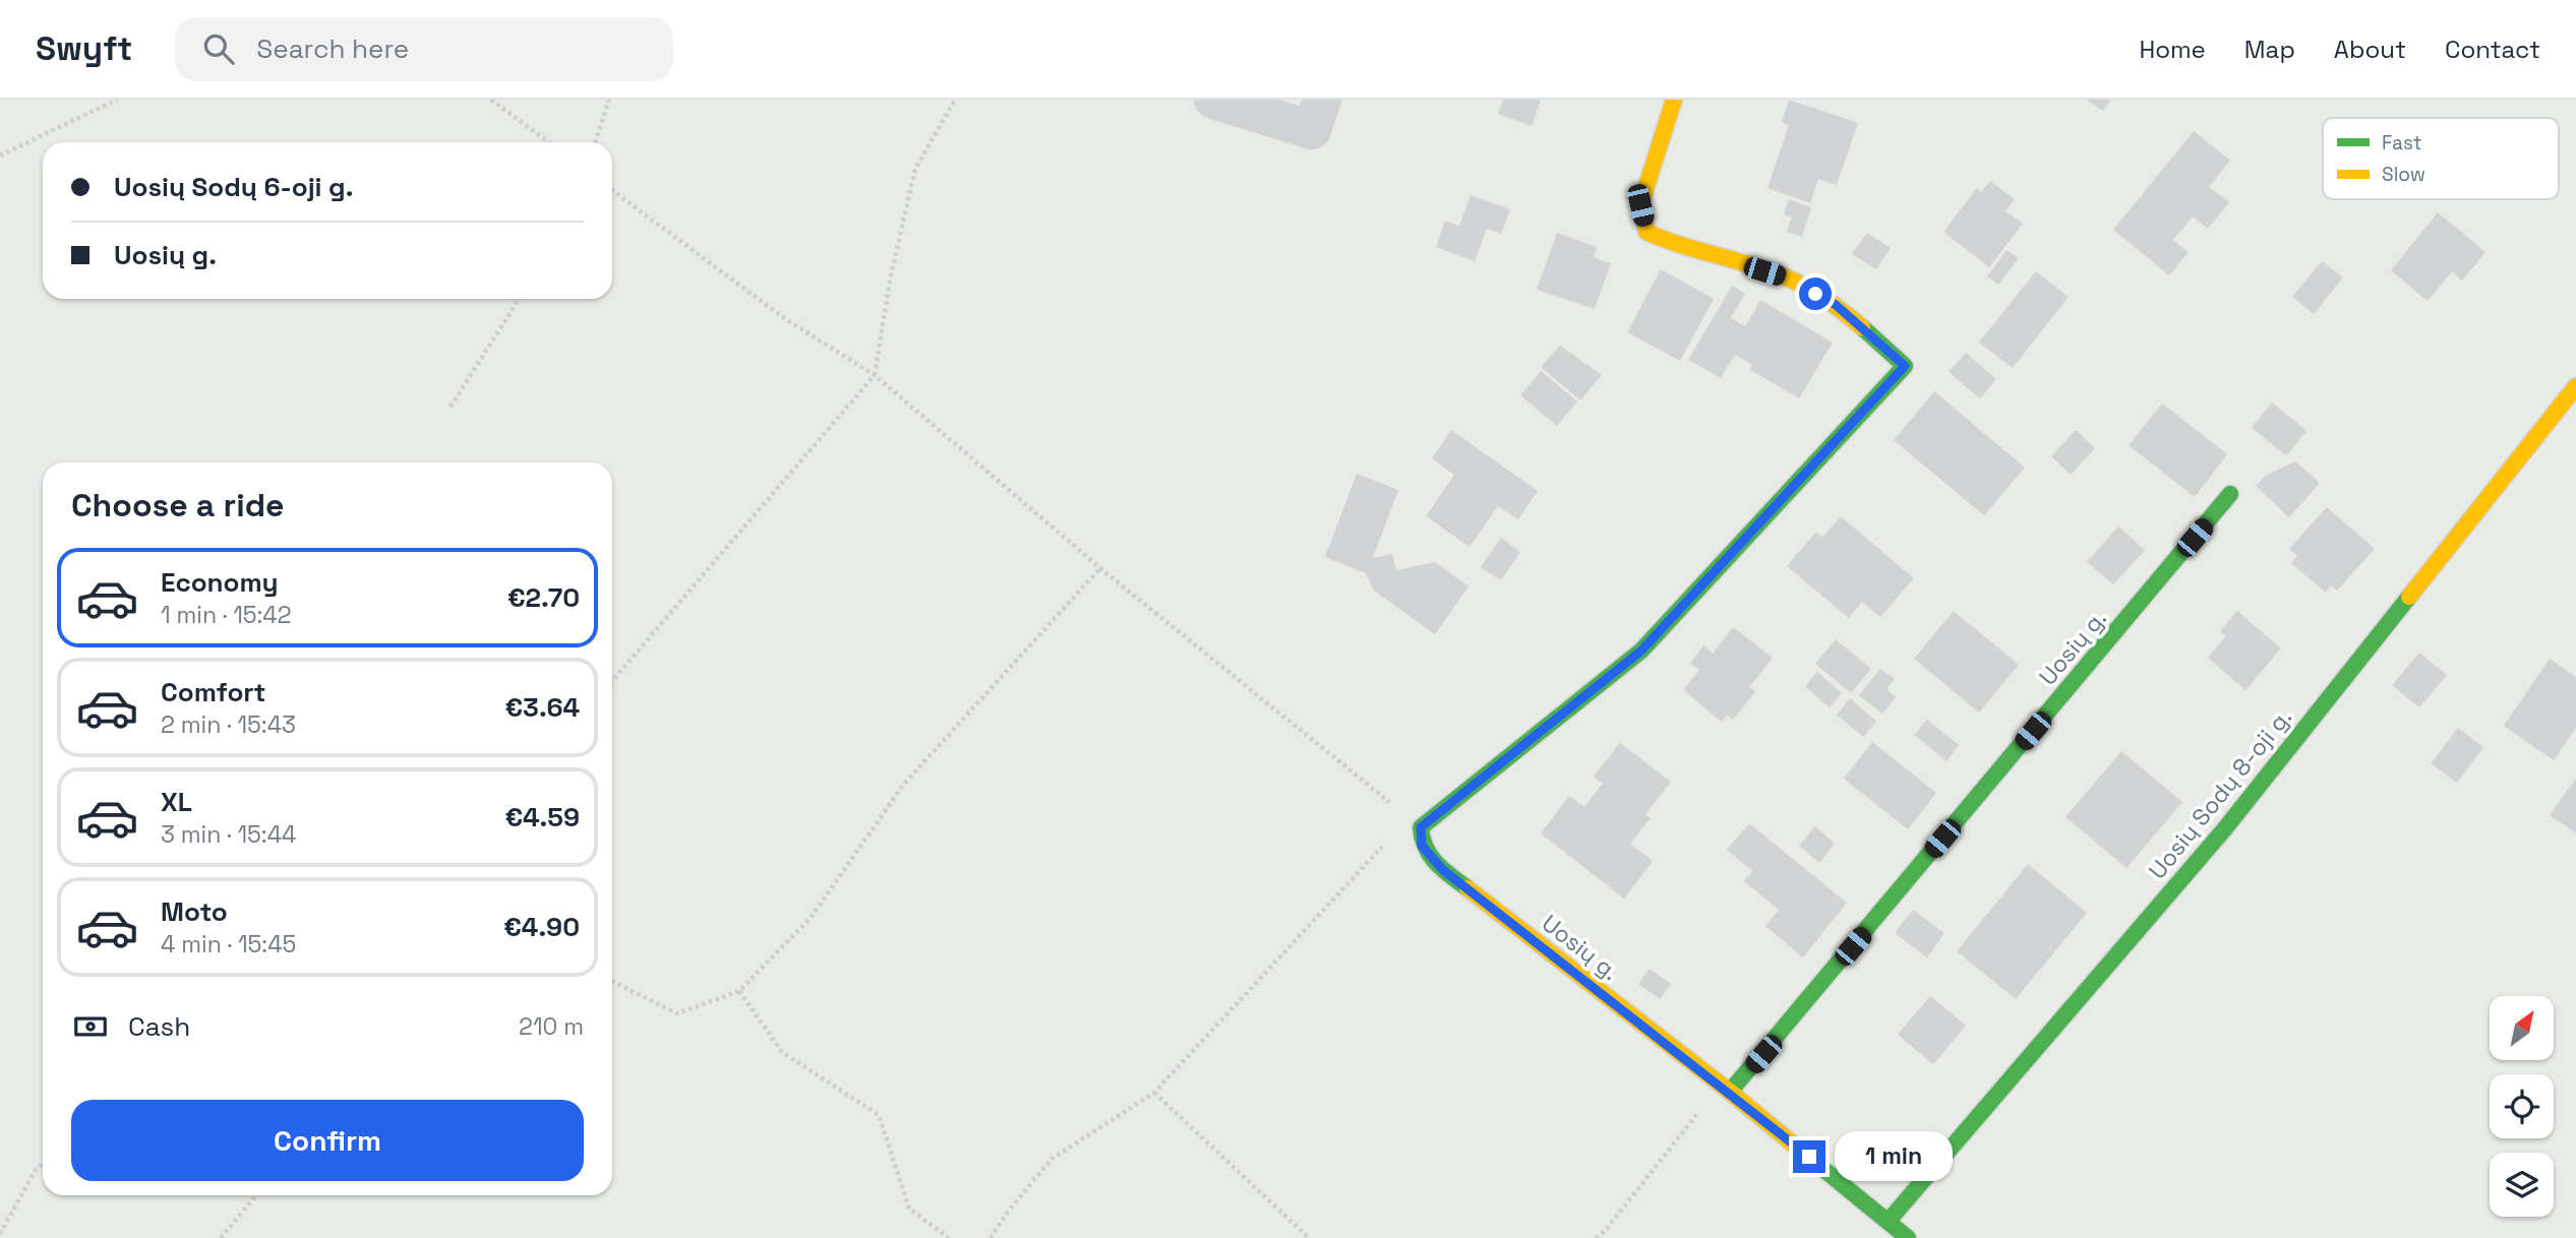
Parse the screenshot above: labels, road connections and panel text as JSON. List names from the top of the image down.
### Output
{
  "streets": {
    "street": ["Uosių g.", "Uosių Sodų 8-oji g."]
  },
  "crossings": [
    ["Uosių g.", "Uosių Sodų 8-oji g."]
  ],
  "legend": ["Fast", "Slow"],
  "north": "top right",
  "page": {
    "header": "Swyft",
    "search": "Search here",
    "nav": [
      "Home",
      "Map",
      "About",
      "Contact"
    ],
    "banner": ["Uosių Sodų 6-oji g.", "Uosių g."],
    "heading": "Choose a ride",
    "list": [
      {
        "name": "Economy",
        "note": "1 min · 15:42",
        "value": "€2.70"
      },
      {
        "name": "Comfort",
        "note": "2 min · 15:43",
        "value": "€3.64"
      },
      {
        "name": "XL",
        "note": "3 min · 15:44",
        "value": "€4.59"
      },
      {
        "name": "Moto",
        "note": "4 min · 15:45",
        "value": "€4.90"
      }
    ],
    "pay": ["Cash", "210 m"],
    "buttons": "Confirm",
    "bubble": "1 min"
  }
}
